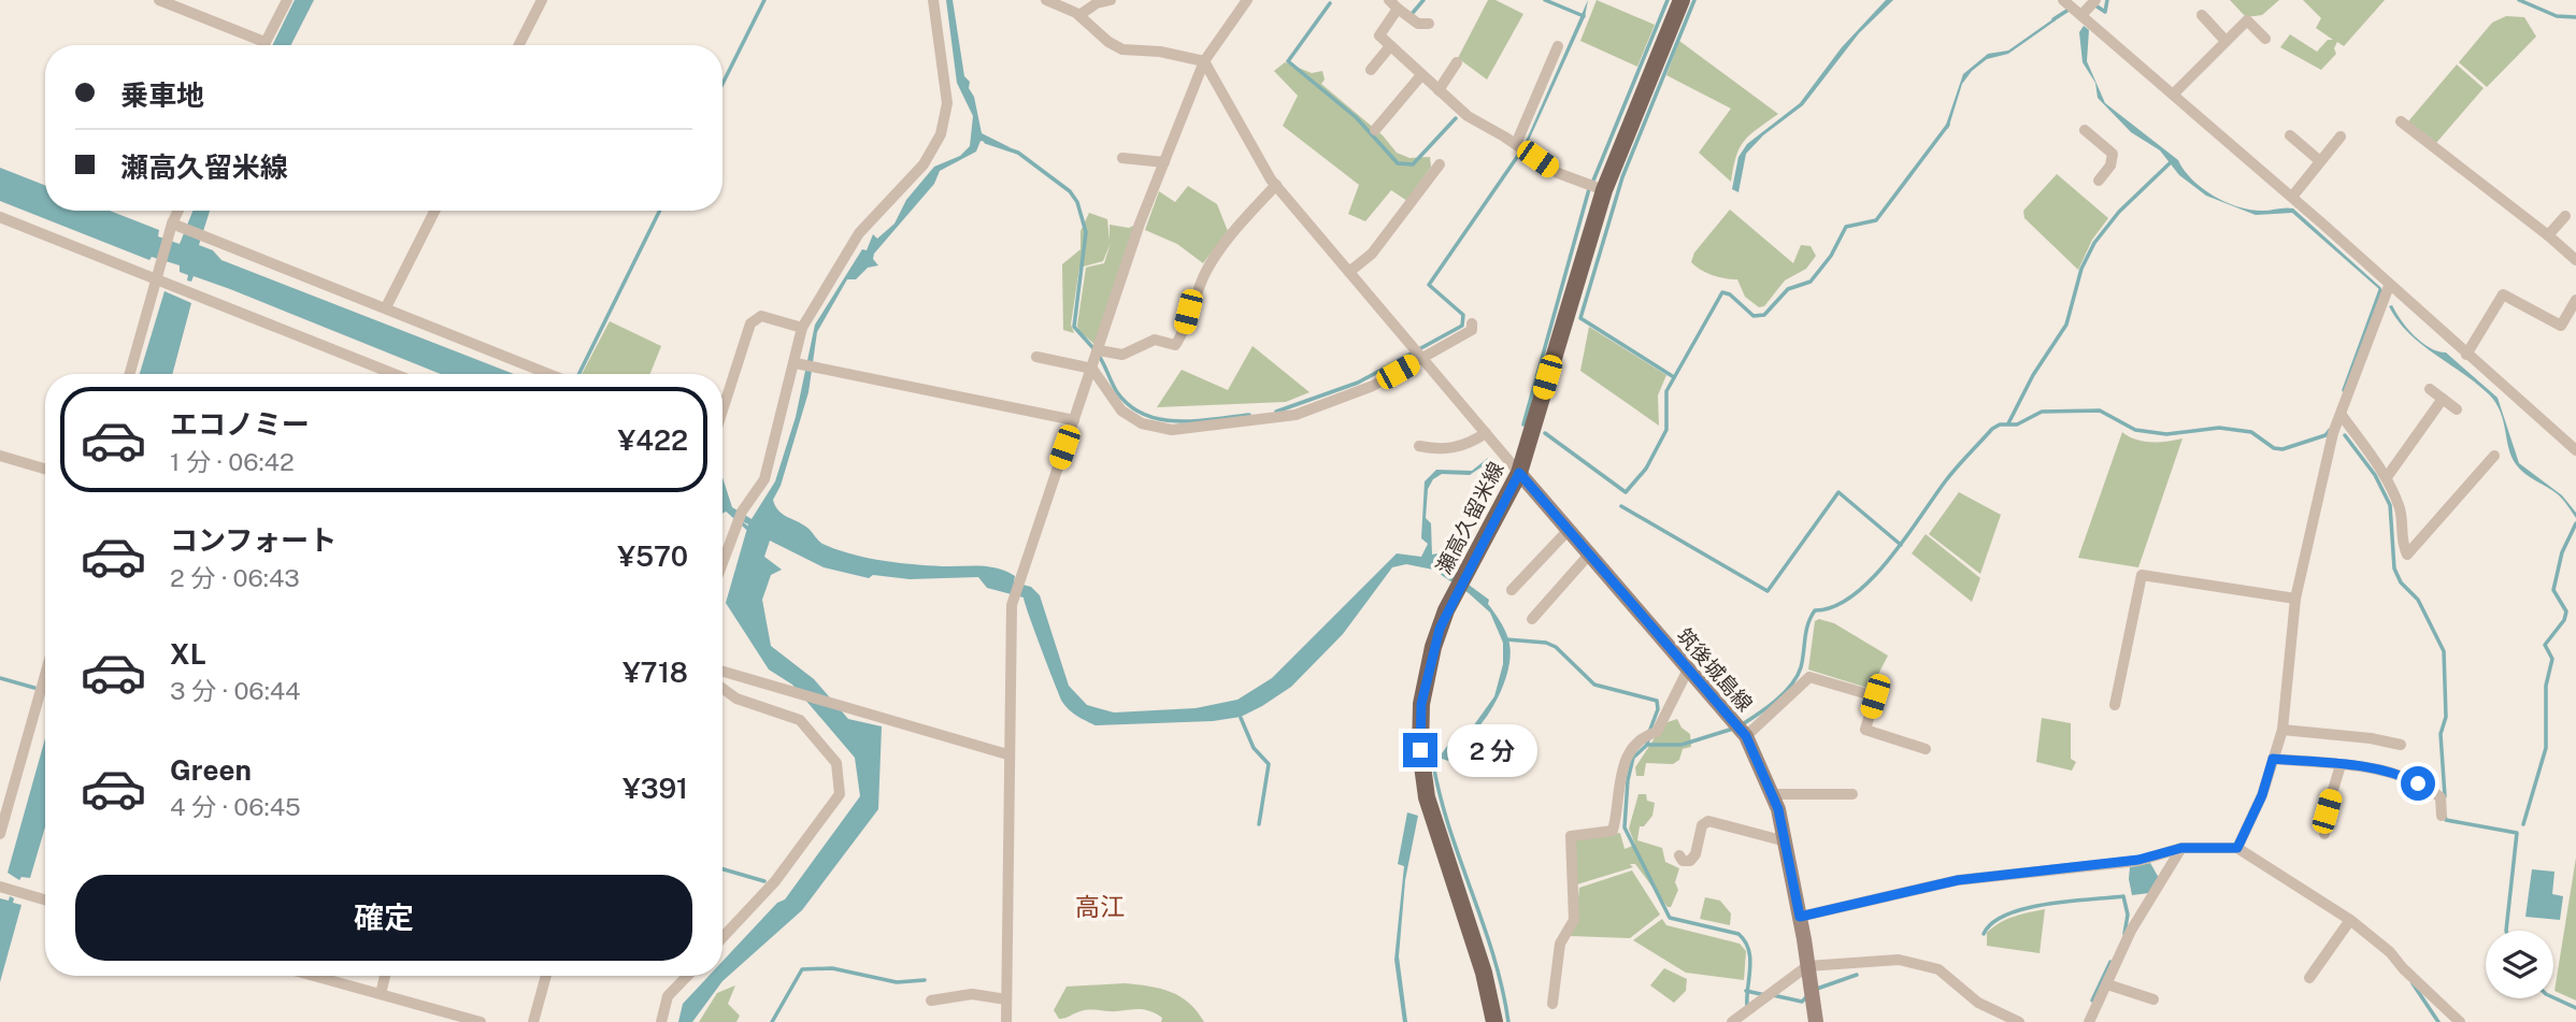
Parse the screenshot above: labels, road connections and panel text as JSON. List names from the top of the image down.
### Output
{
  "streets": {
    "main road": ["瀬高久留米線"],
    "street": ["筑後城島線"]
  },
  "crossings": [
    ["瀬高久留米線", "筑後城島線"]
  ],
  "districts": ["高江"],
  "page": {
    "banner": ["乗車地", "瀬高久留米線"],
    "list": [
      {
        "name": "エコノミー",
        "note": "1 分 · 06:42",
        "value": "¥422"
      },
      {
        "name": "コンフォート",
        "note": "2 分 · 06:43",
        "value": "¥570"
      },
      {
        "name": "XL",
        "note": "3 分 · 06:44",
        "value": "¥718"
      },
      {
        "name": "Green",
        "note": "4 分 · 06:45",
        "value": "¥391"
      }
    ],
    "bubble": "2 分",
    "buttons": "確定"
  }
}
